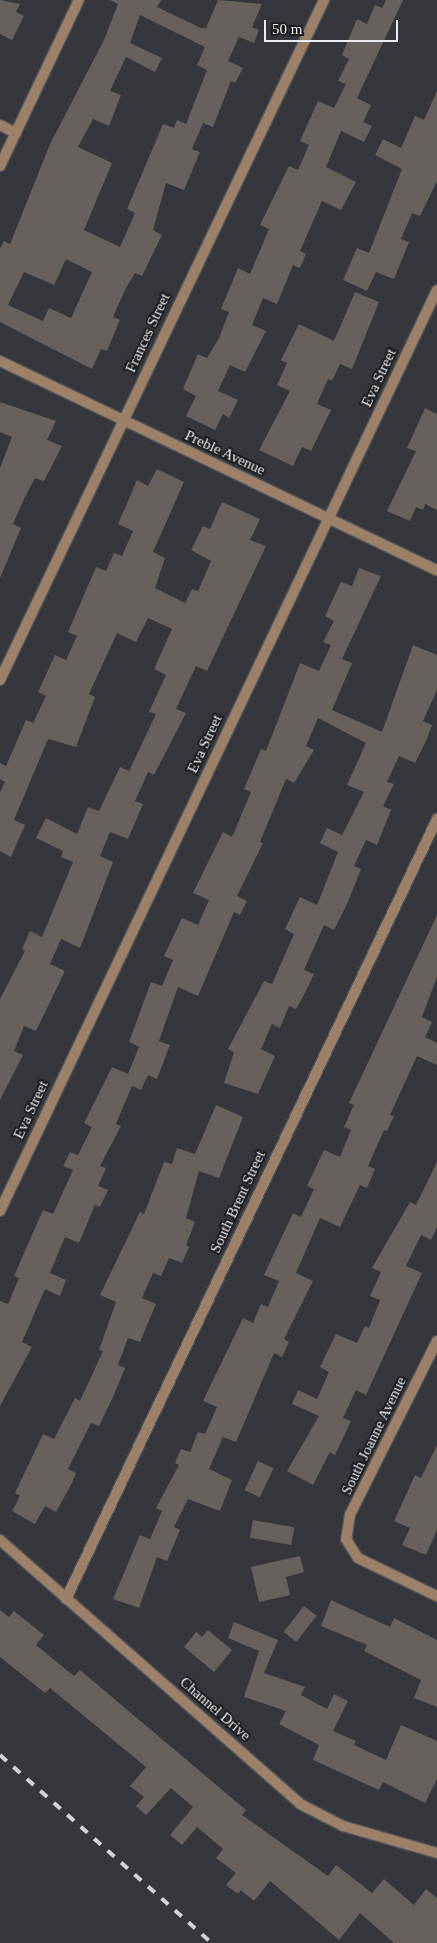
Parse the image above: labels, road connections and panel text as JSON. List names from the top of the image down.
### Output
{
  "streets": {
    "street": [
      "Frances Street",
      "Eva Street",
      "Preble Avenue",
      "South Brent Street",
      "South Joanne Avenue",
      "Channel Drive"
    ]
  },
  "crossings": [
    ["Frances Street", "Preble Avenue"],
    ["Eva Street", "Preble Avenue"],
    ["South Brent Street", "Channel Drive"]
  ],
  "scale_bar": "50 m"
}
